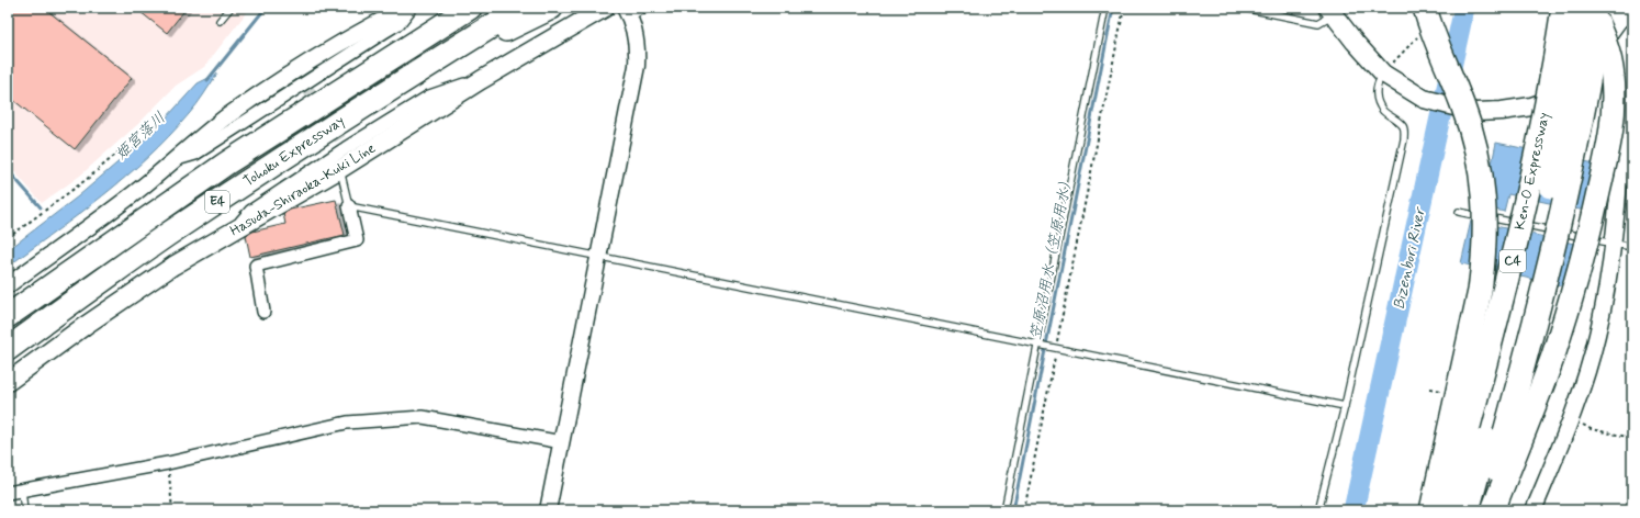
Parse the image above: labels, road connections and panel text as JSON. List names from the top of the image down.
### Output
{
  "streets": {
    "highway": [
      "Tohoku Expressway",
      "Ken-O Expressway",
      "E4",
      "C4"
    ],
    "main road": ["Hasuda-Shiraoka-Kuki Line"]
  },
  "water": ["姫宮落川", "笠原沼用水（笠原用水）", "Bizenbori River"]
}
